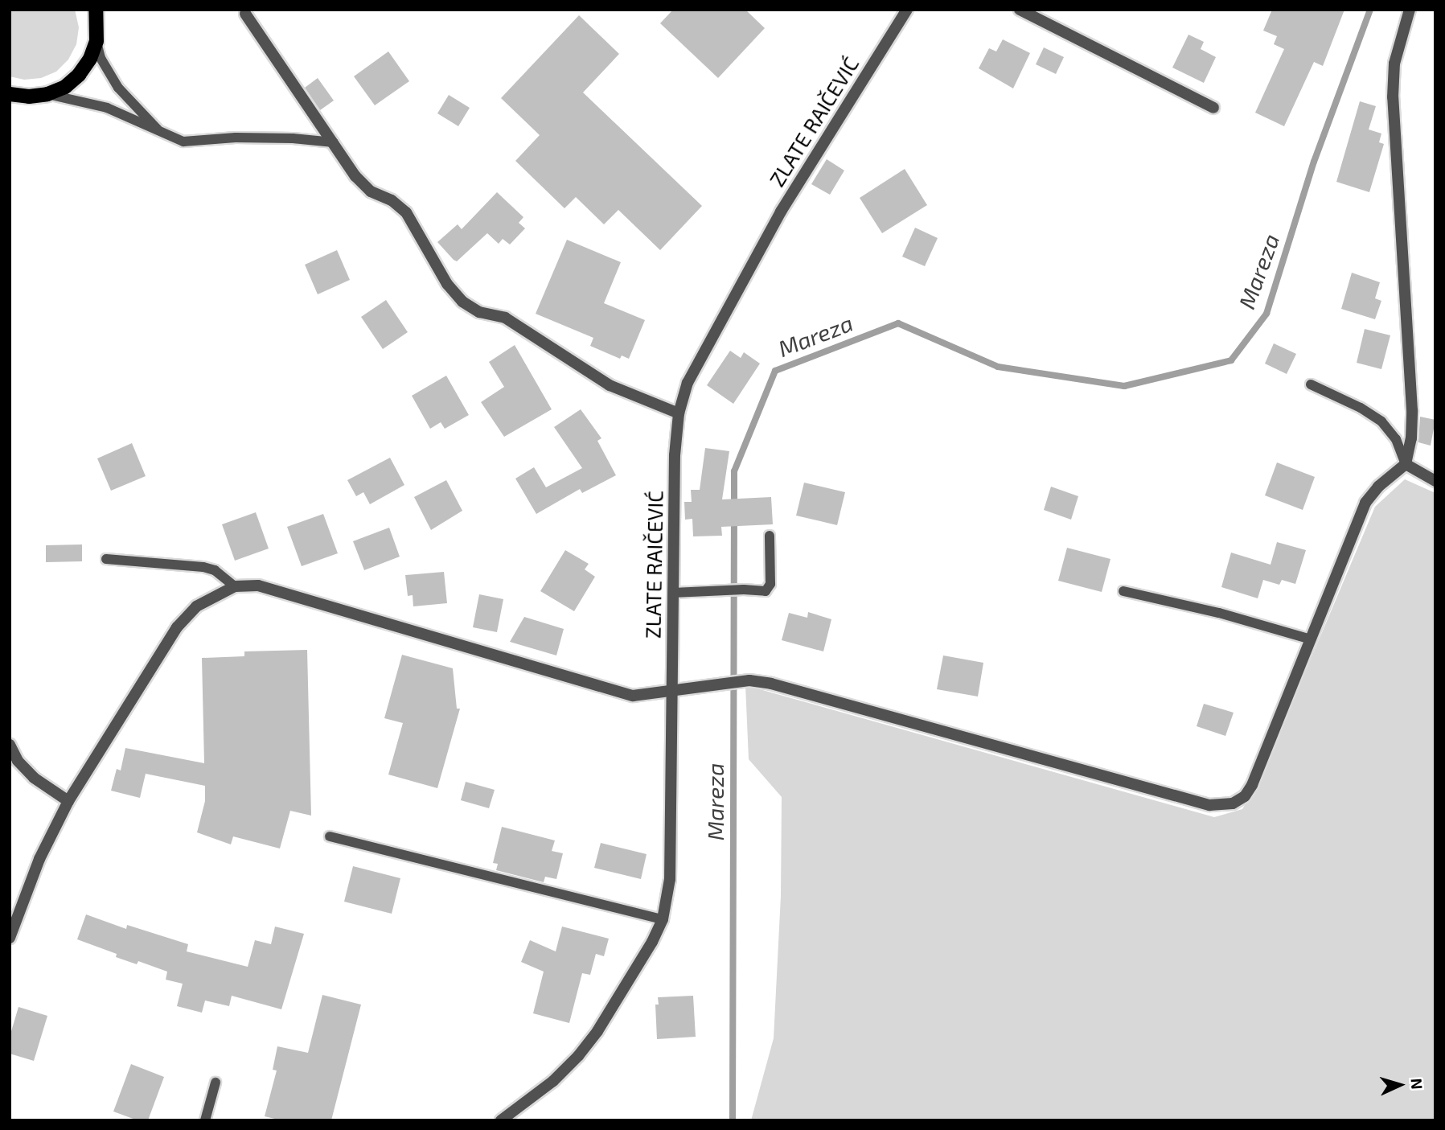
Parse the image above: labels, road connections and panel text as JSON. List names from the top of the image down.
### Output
{
  "streets": {
    "street": ["ZLATE RAIČEVIĆ"]
  },
  "water": ["Mareza"],
  "north": "right"
}
